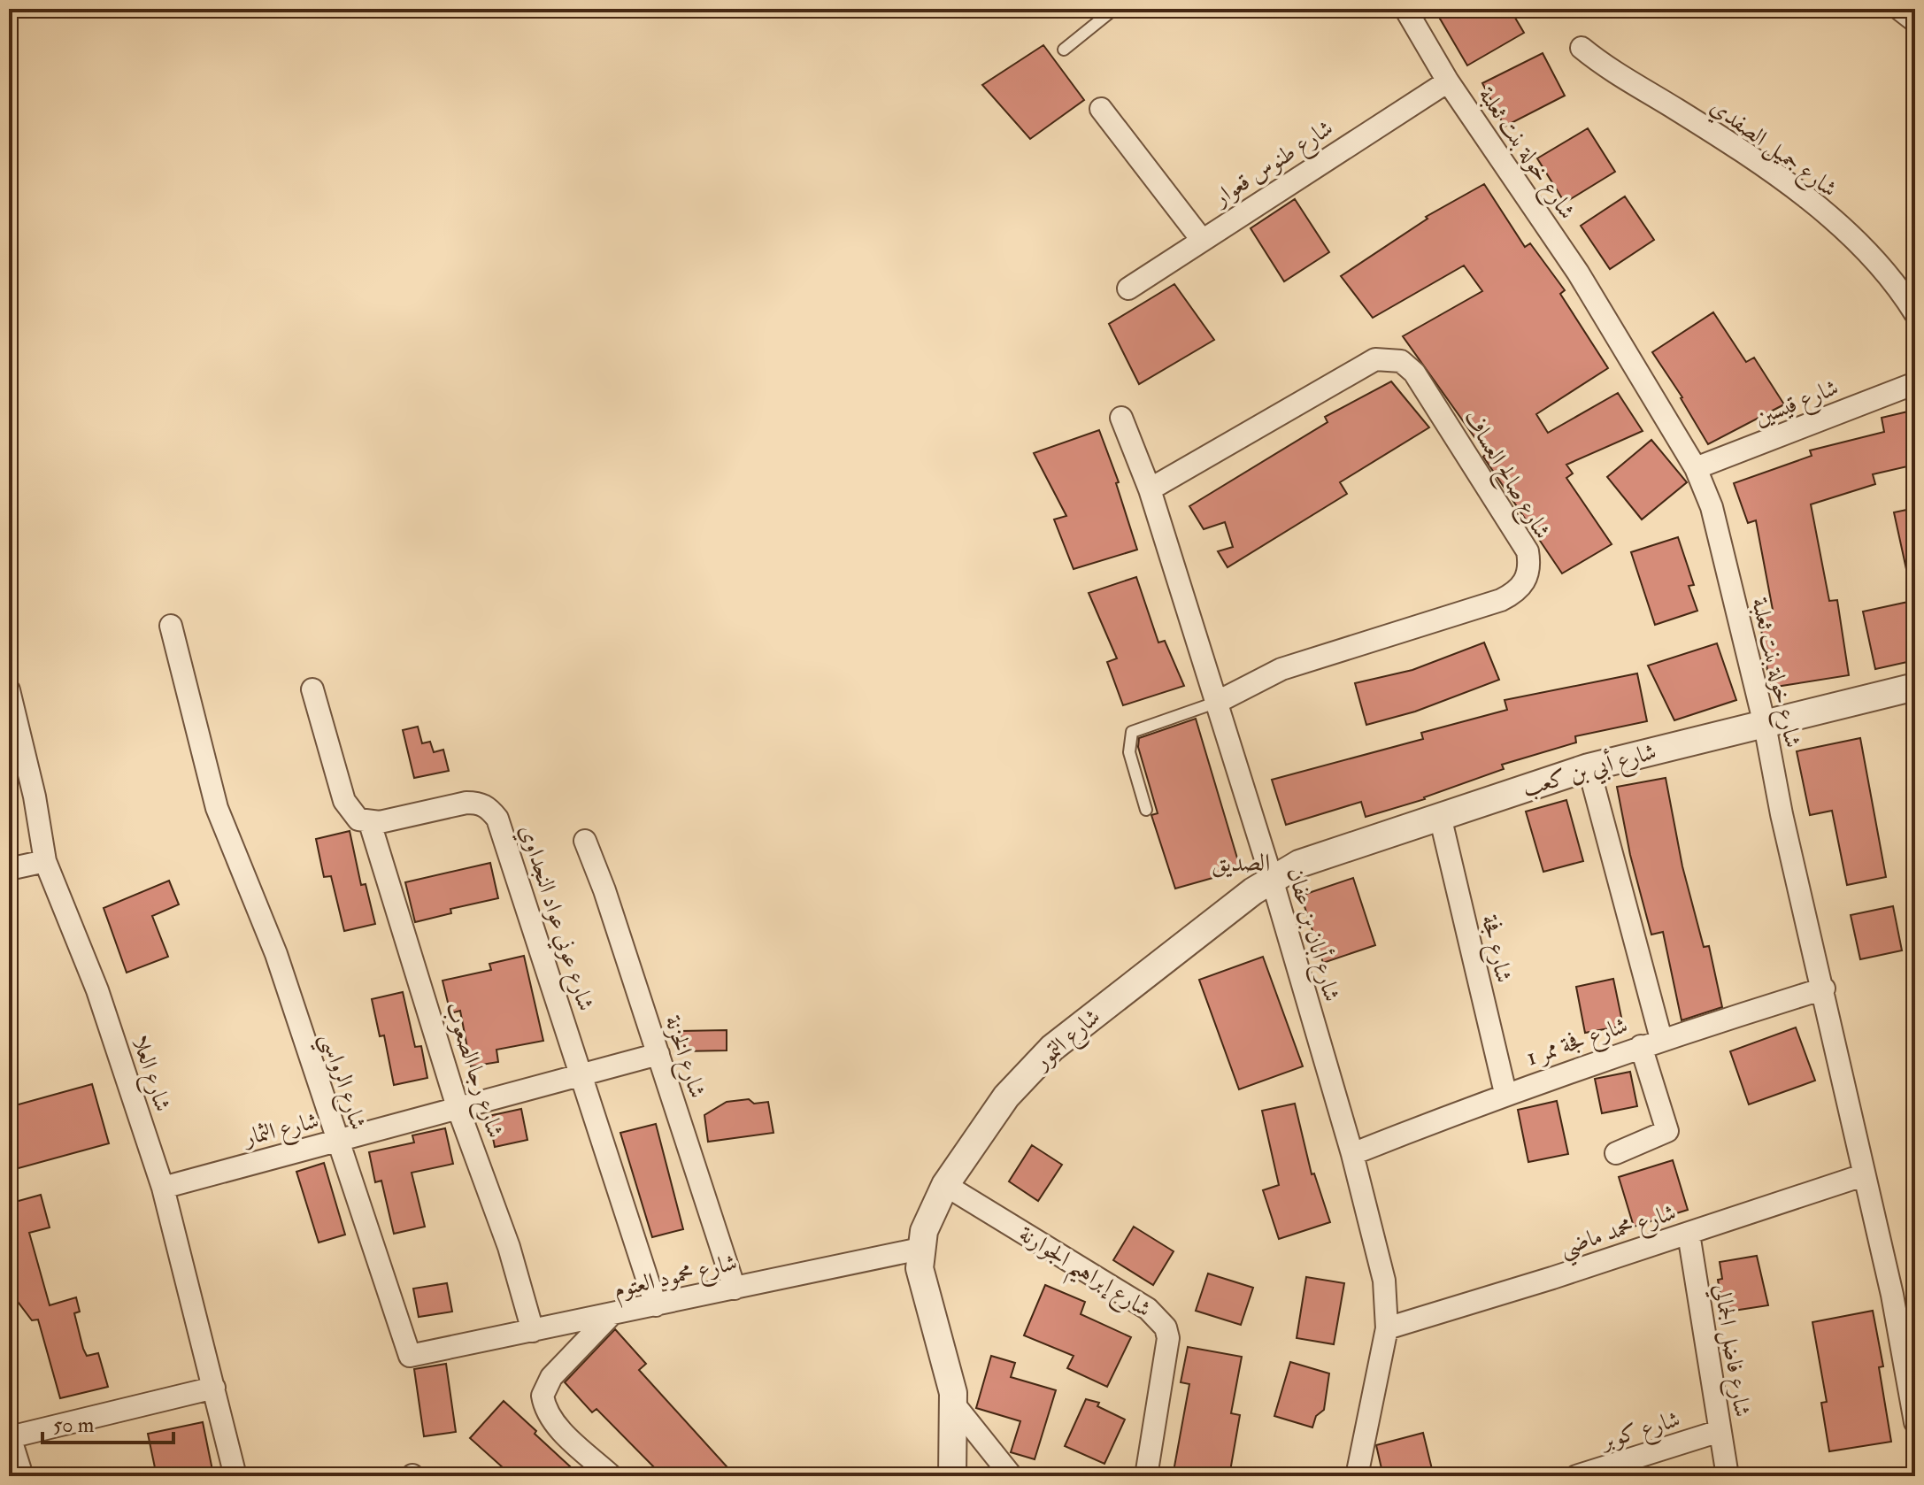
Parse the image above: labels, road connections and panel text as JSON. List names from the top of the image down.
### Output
{
  "streets": {
    "street": [
      "شارع جميل الصفدي",
      "شارع خولة بنت ثعلبة",
      "شارع طنوس قعوار",
      "شارع قيسين",
      "شارع صالح العساف",
      "شارع أبي بن كعب",
      "شارع عوني عواد النجداوي",
      "شارع أبان بن عفان",
      "شارع فجة",
      "شارع التمور",
      "شارع فجة ممر 1",
      "شارع الخزنة",
      "شارع رجا الصعوب",
      "شارع العلا",
      "شارع الرواسي",
      "شارع الثمار",
      "شارع محمد ماضي",
      "شارع إبراهيم الجوارنة",
      "شارع محمود العتوم",
      "شارع فاضل الجمالي",
      "شارع كوبر"
    ]
  },
  "crossings": [
    ["شارع خولة بنت ثعلبة", "شارع طنوس قعوار"],
    ["شارع خولة بنت ثعلبة", "شارع قيسين"],
    ["شارع خولة بنت ثعلبة", "شارع أبي بن كعب"],
    ["شارع خولة بنت ثعلبة", "شارع فجة ممر 1"],
    ["شارع خولة بنت ثعلبة", "شارع محمد ماضي"],
    ["شارع صالح العساف", "شارع أبان بن عفان"],
    ["شارع أبي بن كعب", "شارع أبان بن عفان"],
    ["شارع أبي بن كعب", "شارع فجة"],
    ["شارع أبي بن كعب", "شارع التمور"],
    ["شارع عوني عواد النجداوي", "شارع رجا الصعوب"],
    ["شارع عوني عواد النجداوي", "شارع الثمار"],
    ["شارع عوني عواد النجداوي", "شارع محمود العتوم"],
    ["شارع أبان بن عفان", "شارع التمور"],
    ["شارع أبان بن عفان", "شارع فجة ممر 1"],
    ["شارع أبان بن عفان", "شارع محمد ماضي"],
    ["شارع فجة", "شارع فجة ممر 1"],
    ["شارع التمور", "شارع إبراهيم الجوارنة"],
    ["شارع التمور", "شارع محمود العتوم"],
    ["شارع الخزنة", "شارع الثمار"],
    ["شارع الخزنة", "شارع محمود العتوم"],
    ["شارع رجا الصعوب", "شارع الرواسي"],
    ["شارع رجا الصعوب", "شارع الثمار"],
    ["شارع العلا", "شارع الثمار"],
    ["شارع الرواسي", "شارع الثمار"],
    ["شارع الرواسي", "شارع محمود العتوم"],
    ["شارع محمد ماضي", "شارع فاضل الجمالي"],
    ["شارع فاضل الجمالي", "شارع كوبر"]
  ],
  "districts": ["الصديق"],
  "scale_bar": "50 m"
}
